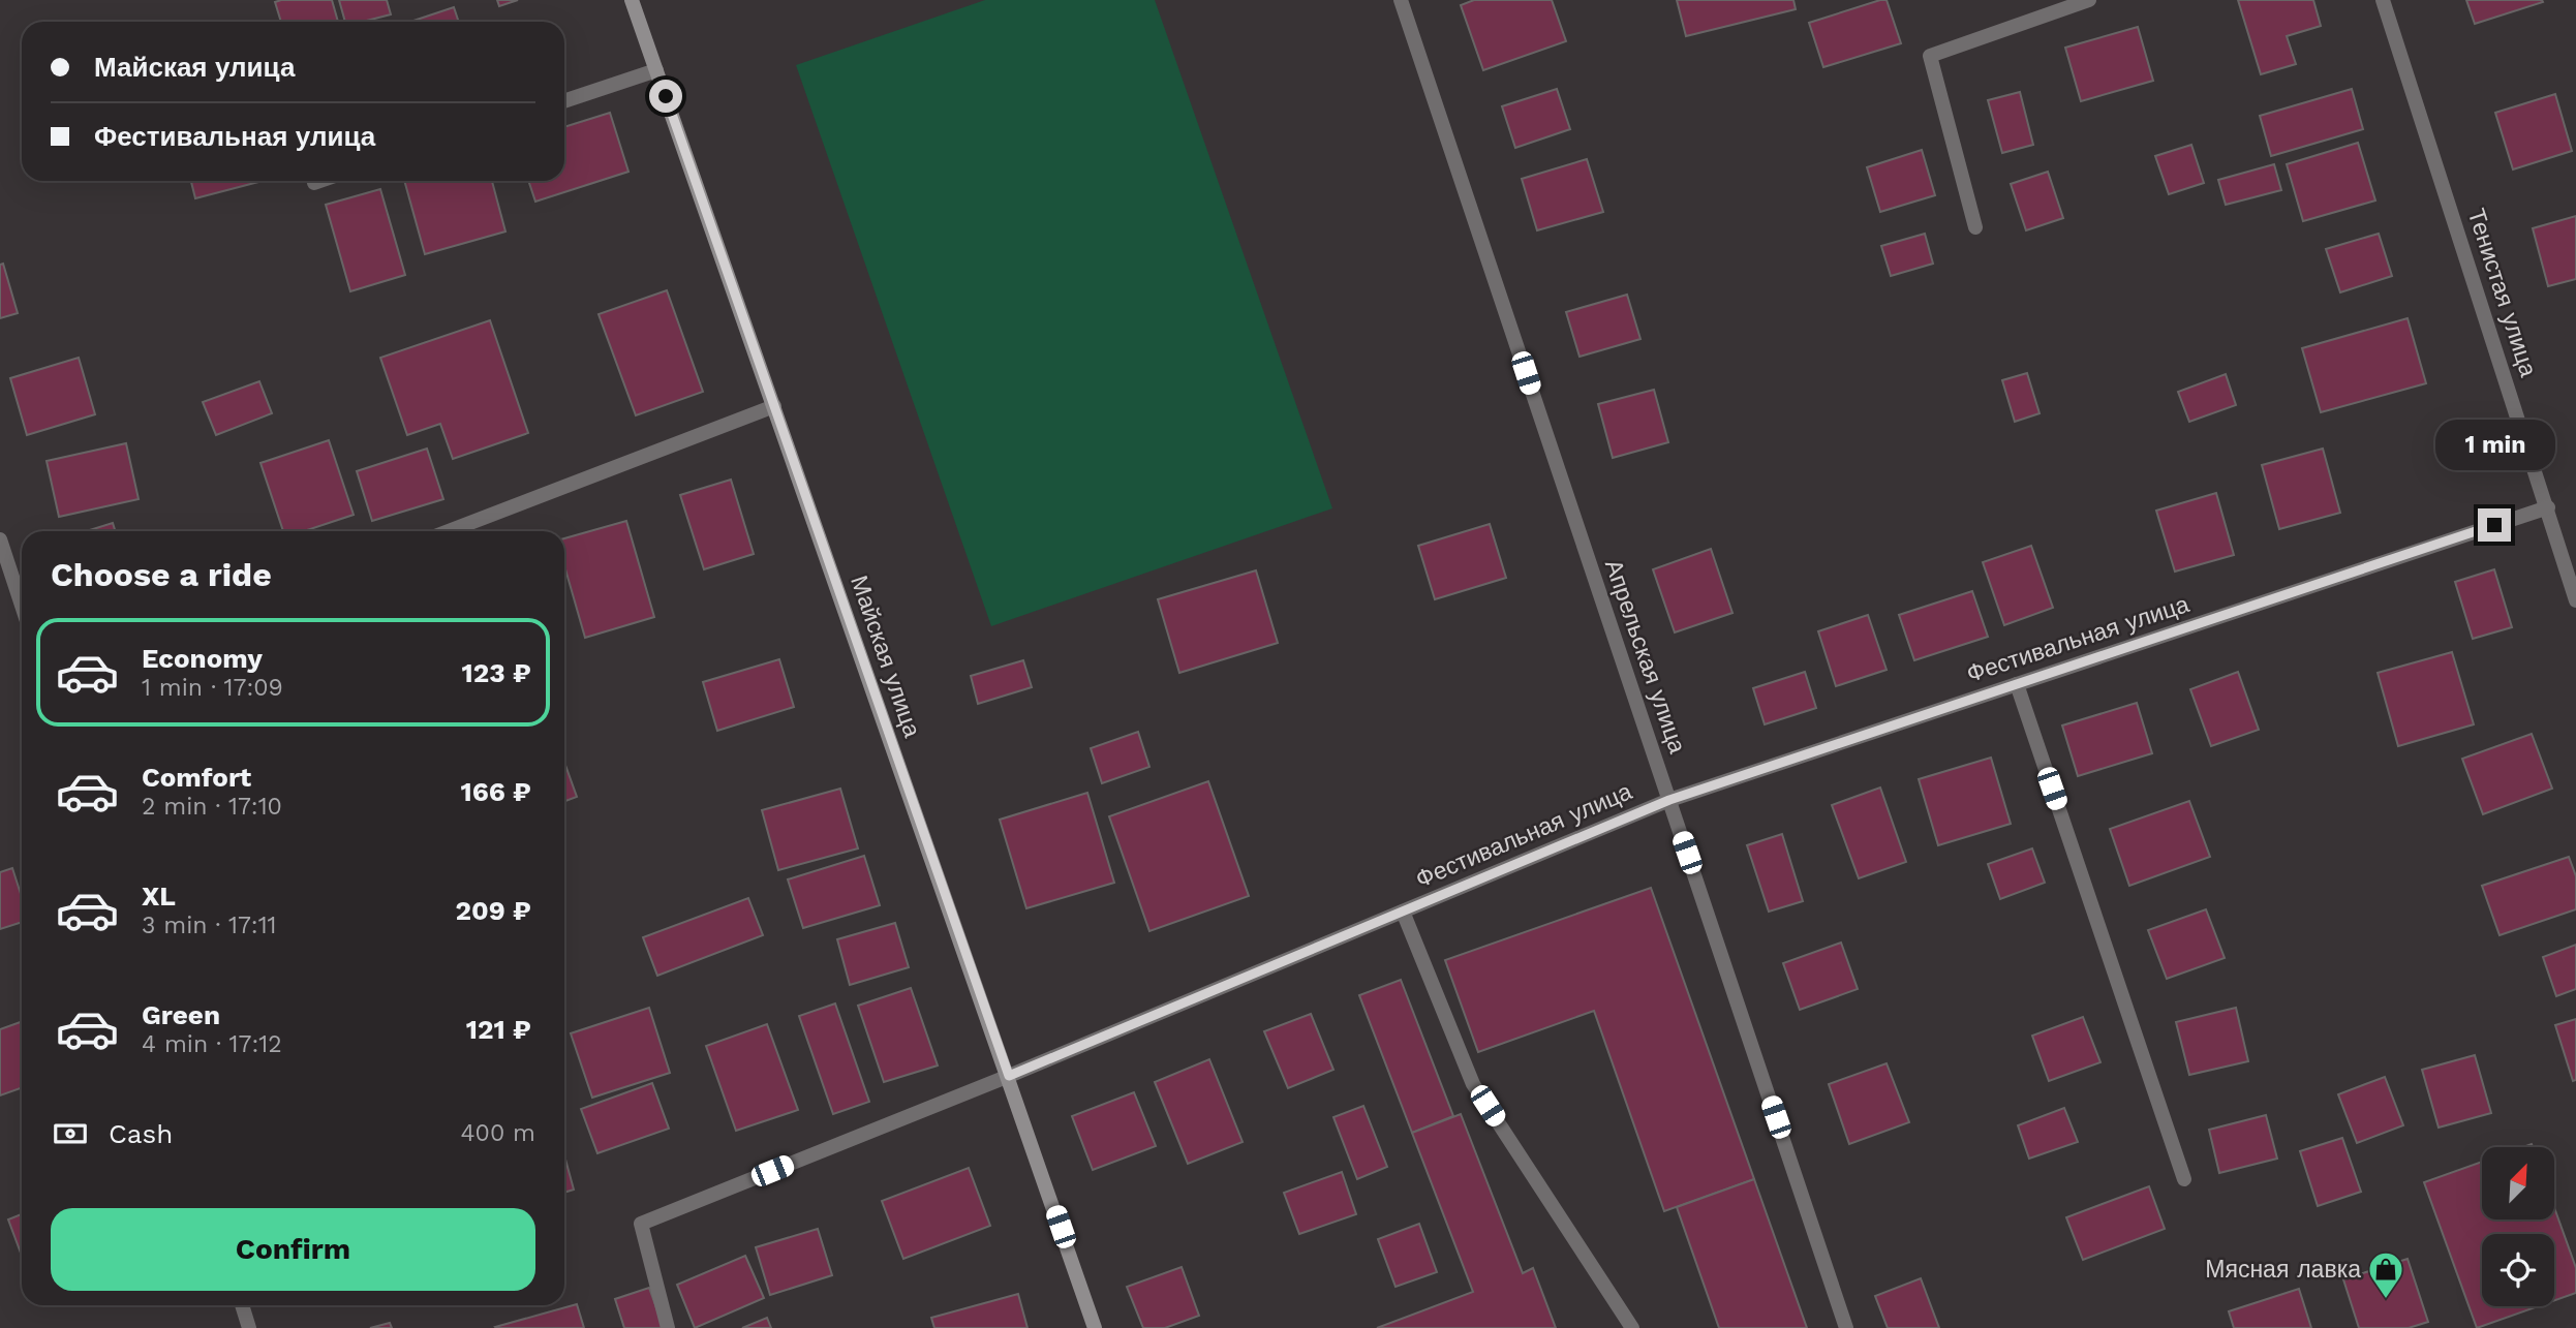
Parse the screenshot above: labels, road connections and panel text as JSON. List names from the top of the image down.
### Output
{
  "streets": {
    "street": [
      "Тенистая улица",
      "Фестивальная улица",
      "Майская улица",
      "Апрельская улица"
    ]
  },
  "crossings": [
    ["Тенистая улица", "Фестивальная улица"],
    ["Фестивальная улица", "Майская улица"],
    ["Фестивальная улица", "Апрельская улица"]
  ],
  "places": {
    "shop": ["Мясная лавка"]
  },
  "north": "top right",
  "page": {
    "banner": ["Майская улица", "Фестивальная улица"],
    "bubble": "1 min",
    "heading": "Choose a ride",
    "list": [
      {
        "name": "Economy",
        "note": "1 min · 17:09",
        "value": "123 ₽"
      },
      {
        "name": "Comfort",
        "note": "2 min · 17:10",
        "value": "166 ₽"
      },
      {
        "name": "XL",
        "note": "3 min · 17:11",
        "value": "209 ₽"
      },
      {
        "name": "Green",
        "note": "4 min · 17:12",
        "value": "121 ₽"
      }
    ],
    "pay": ["Cash", "400 m"],
    "buttons": "Confirm"
  }
}
